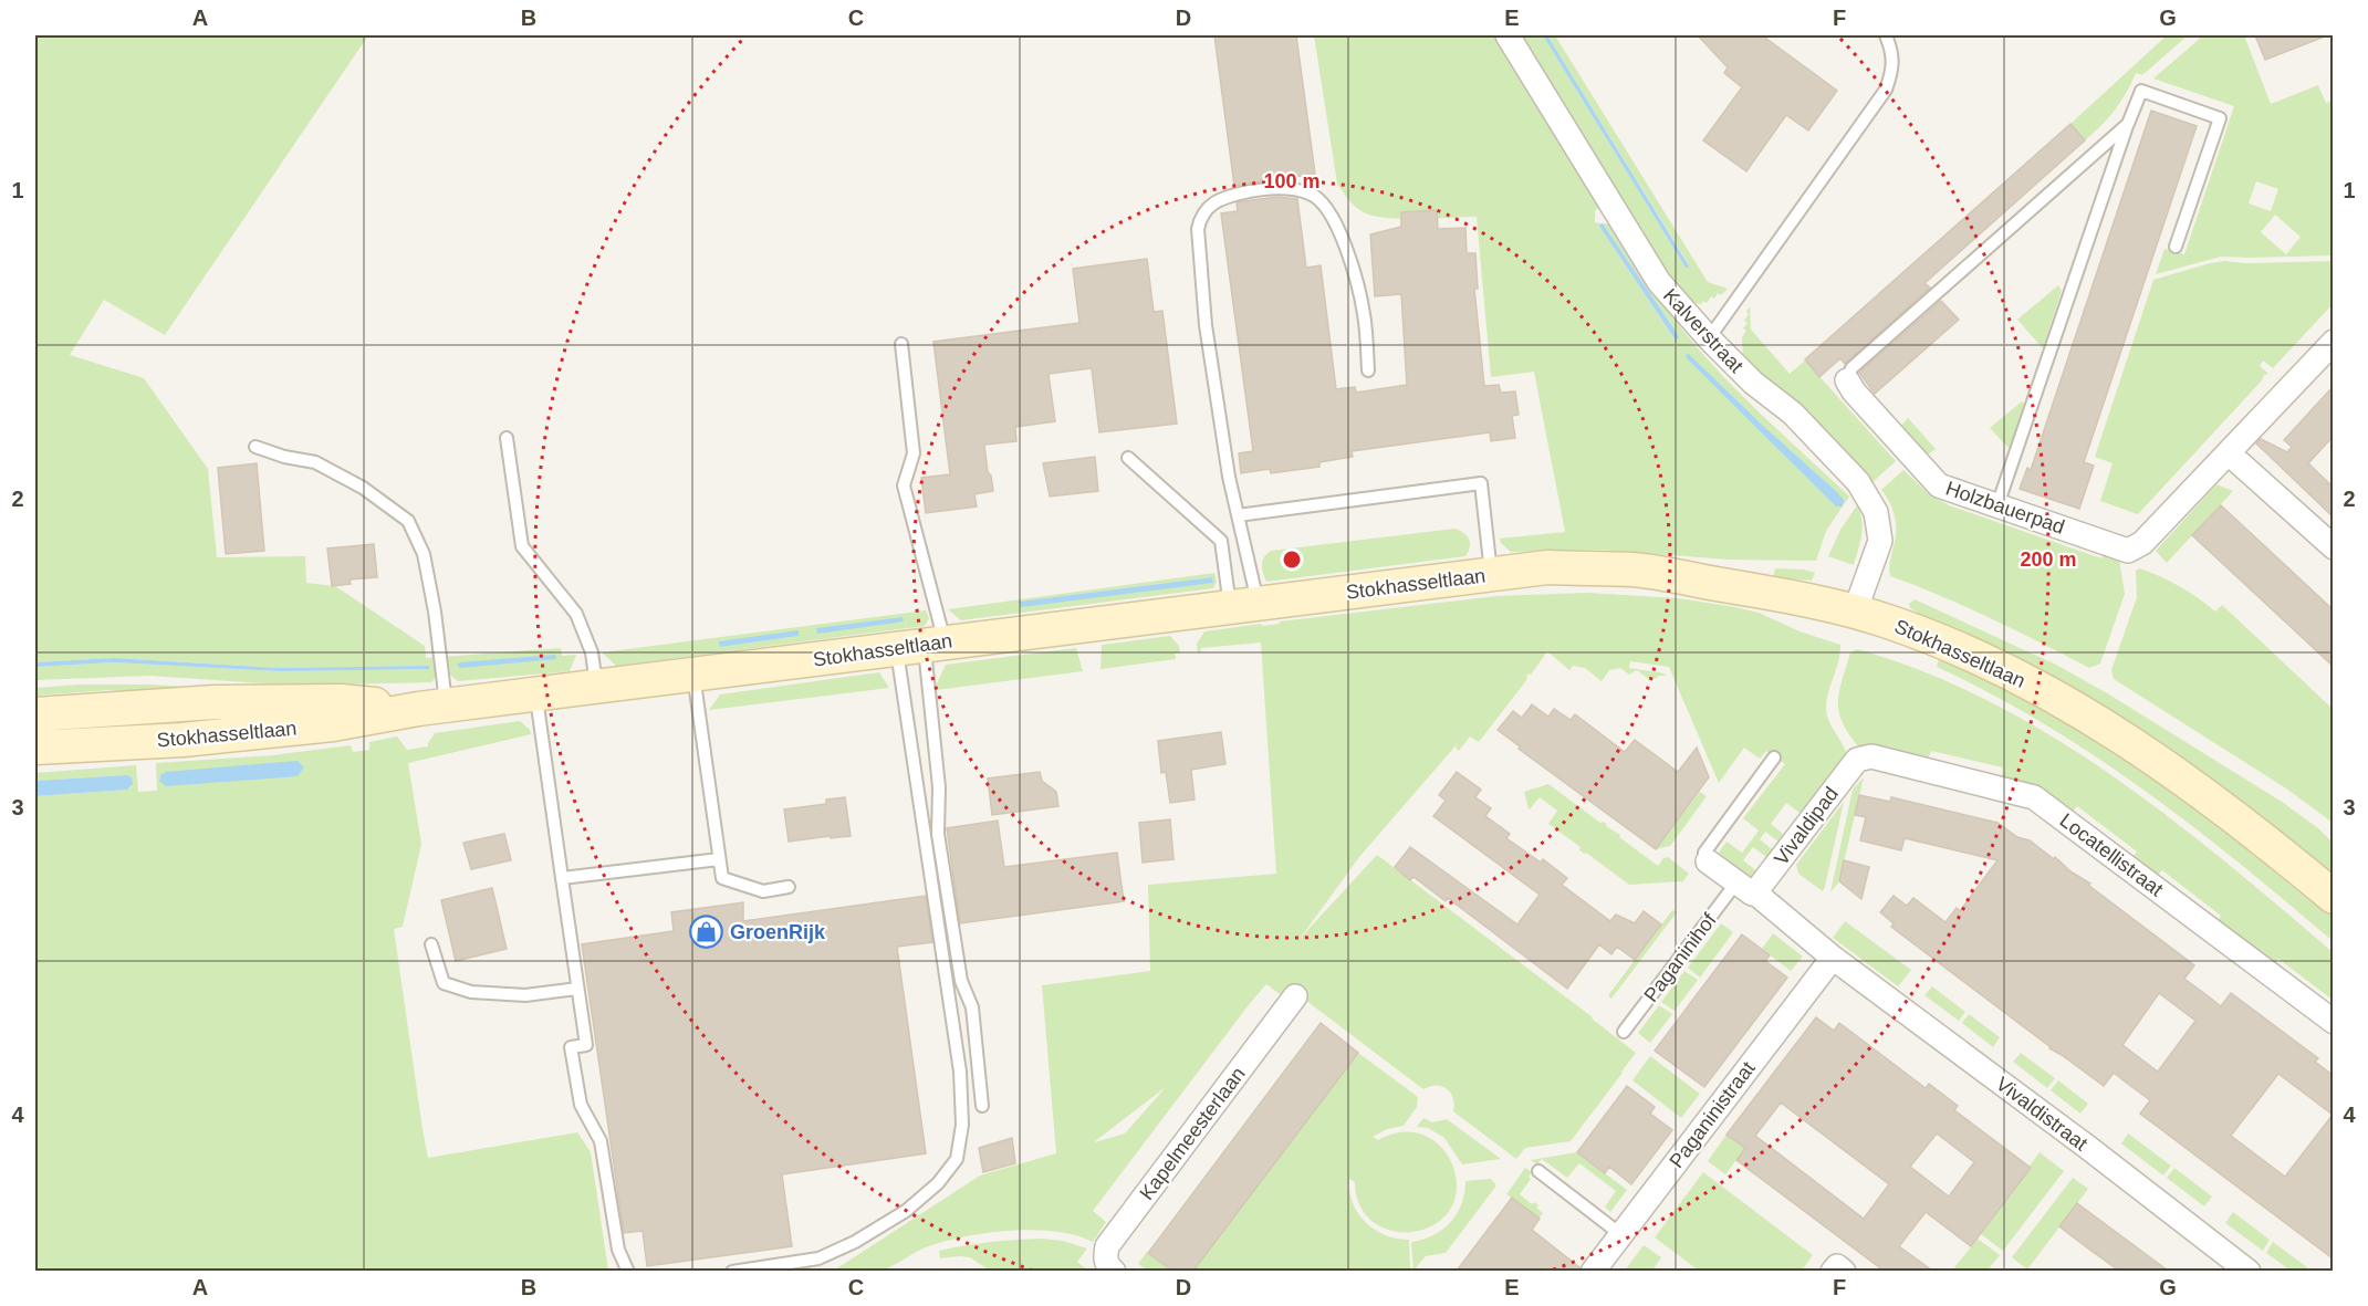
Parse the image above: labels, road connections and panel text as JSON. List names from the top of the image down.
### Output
{
  "streets": {
    "street": [
      "Kalverstraat",
      "Holzbauerpad",
      "Stokhasseltlaan",
      "Vivaldipad",
      "Locatellistraat",
      "Vivaldistraat",
      "Paganinistraat",
      "Kapelmeesterlaan"
    ],
    "lane": ["Paganinihof"]
  },
  "crossings": [
    ["Kalverstraat", "Stokhasseltlaan"],
    ["Vivaldipad", "Locatellistraat"],
    ["Vivaldistraat", "Paganinistraat"]
  ],
  "places": {
    "shop": ["GroenRijk"]
  },
  "grid": {
    "columns": [
      "A",
      "B",
      "C",
      "D",
      "E",
      "F",
      "G"
    ],
    "rows": [
      "1",
      "2",
      "3",
      "4"
    ]
  },
  "rings": ["100 m", "200 m"]
}
